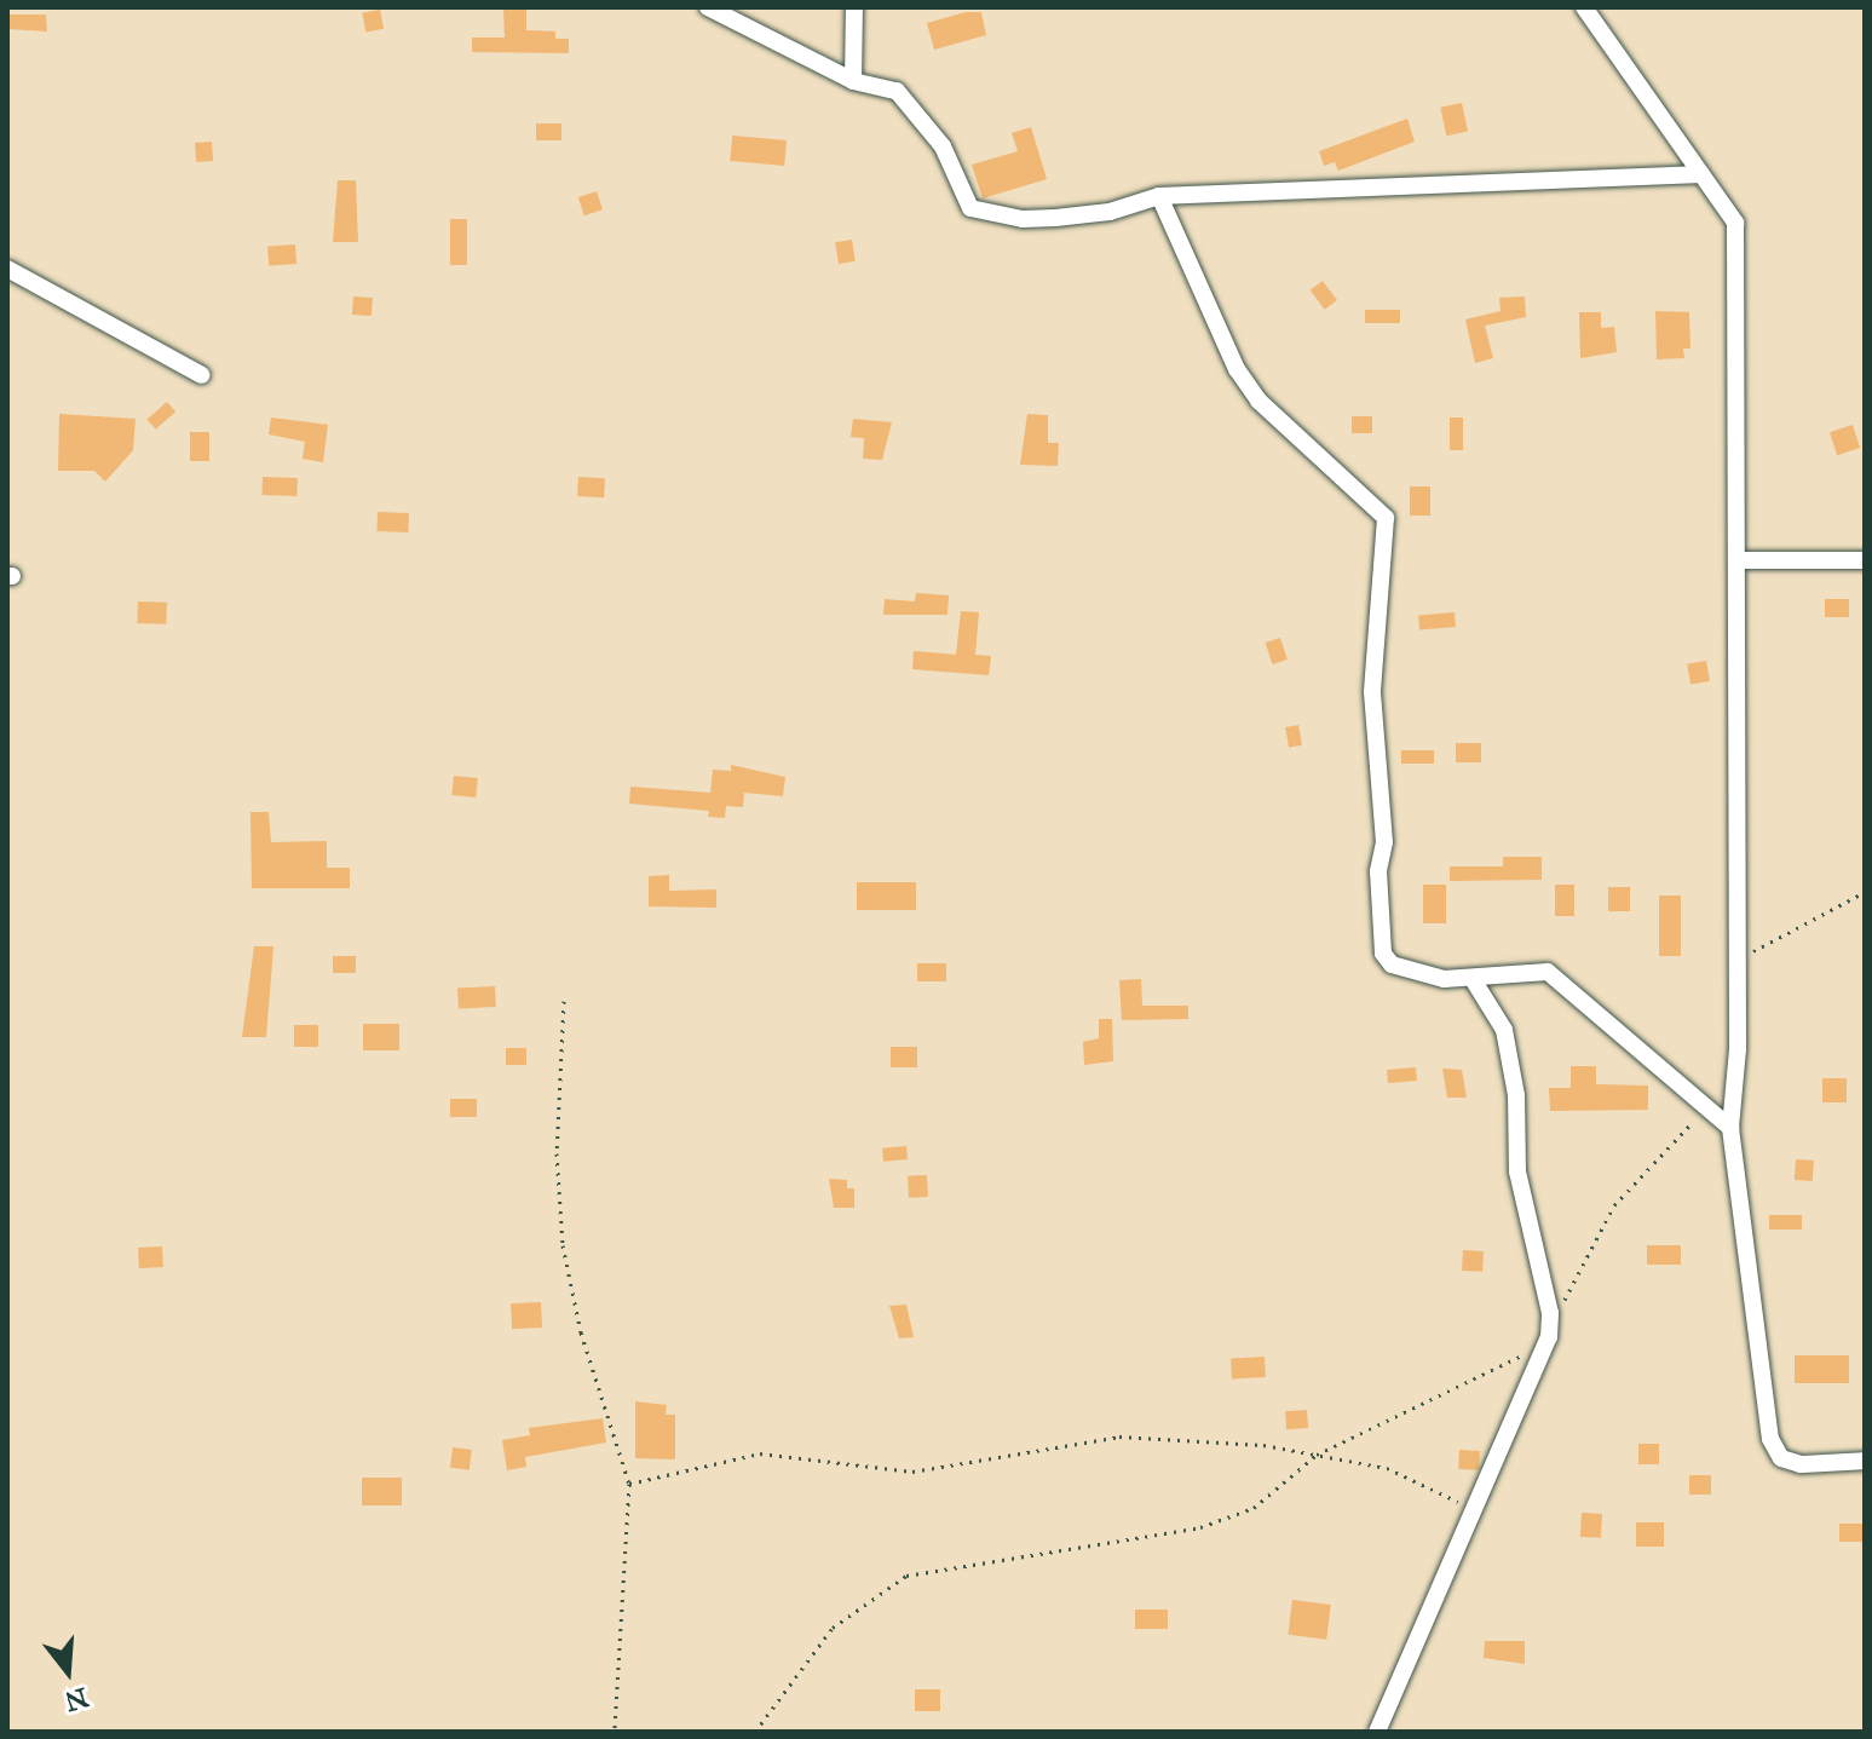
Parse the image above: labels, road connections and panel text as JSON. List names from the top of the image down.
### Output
{
  "north": "bottom"
}
